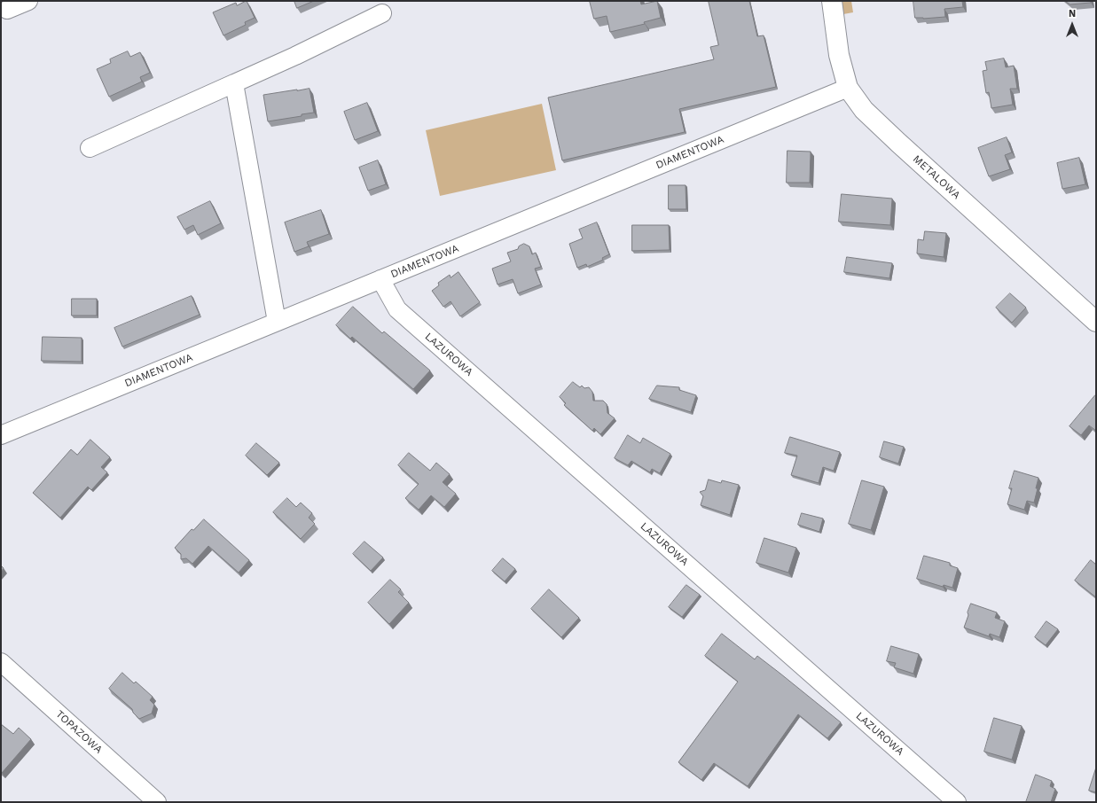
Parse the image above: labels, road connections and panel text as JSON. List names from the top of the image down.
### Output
{
  "streets": {
    "street": [
      "DIAMENTOWA",
      "METALOWA",
      "LAZUROWA",
      "TOPAZOWA"
    ]
  },
  "crossings": [
    ["DIAMENTOWA", "METALOWA"],
    ["DIAMENTOWA", "LAZUROWA"]
  ],
  "north": "top"
}
